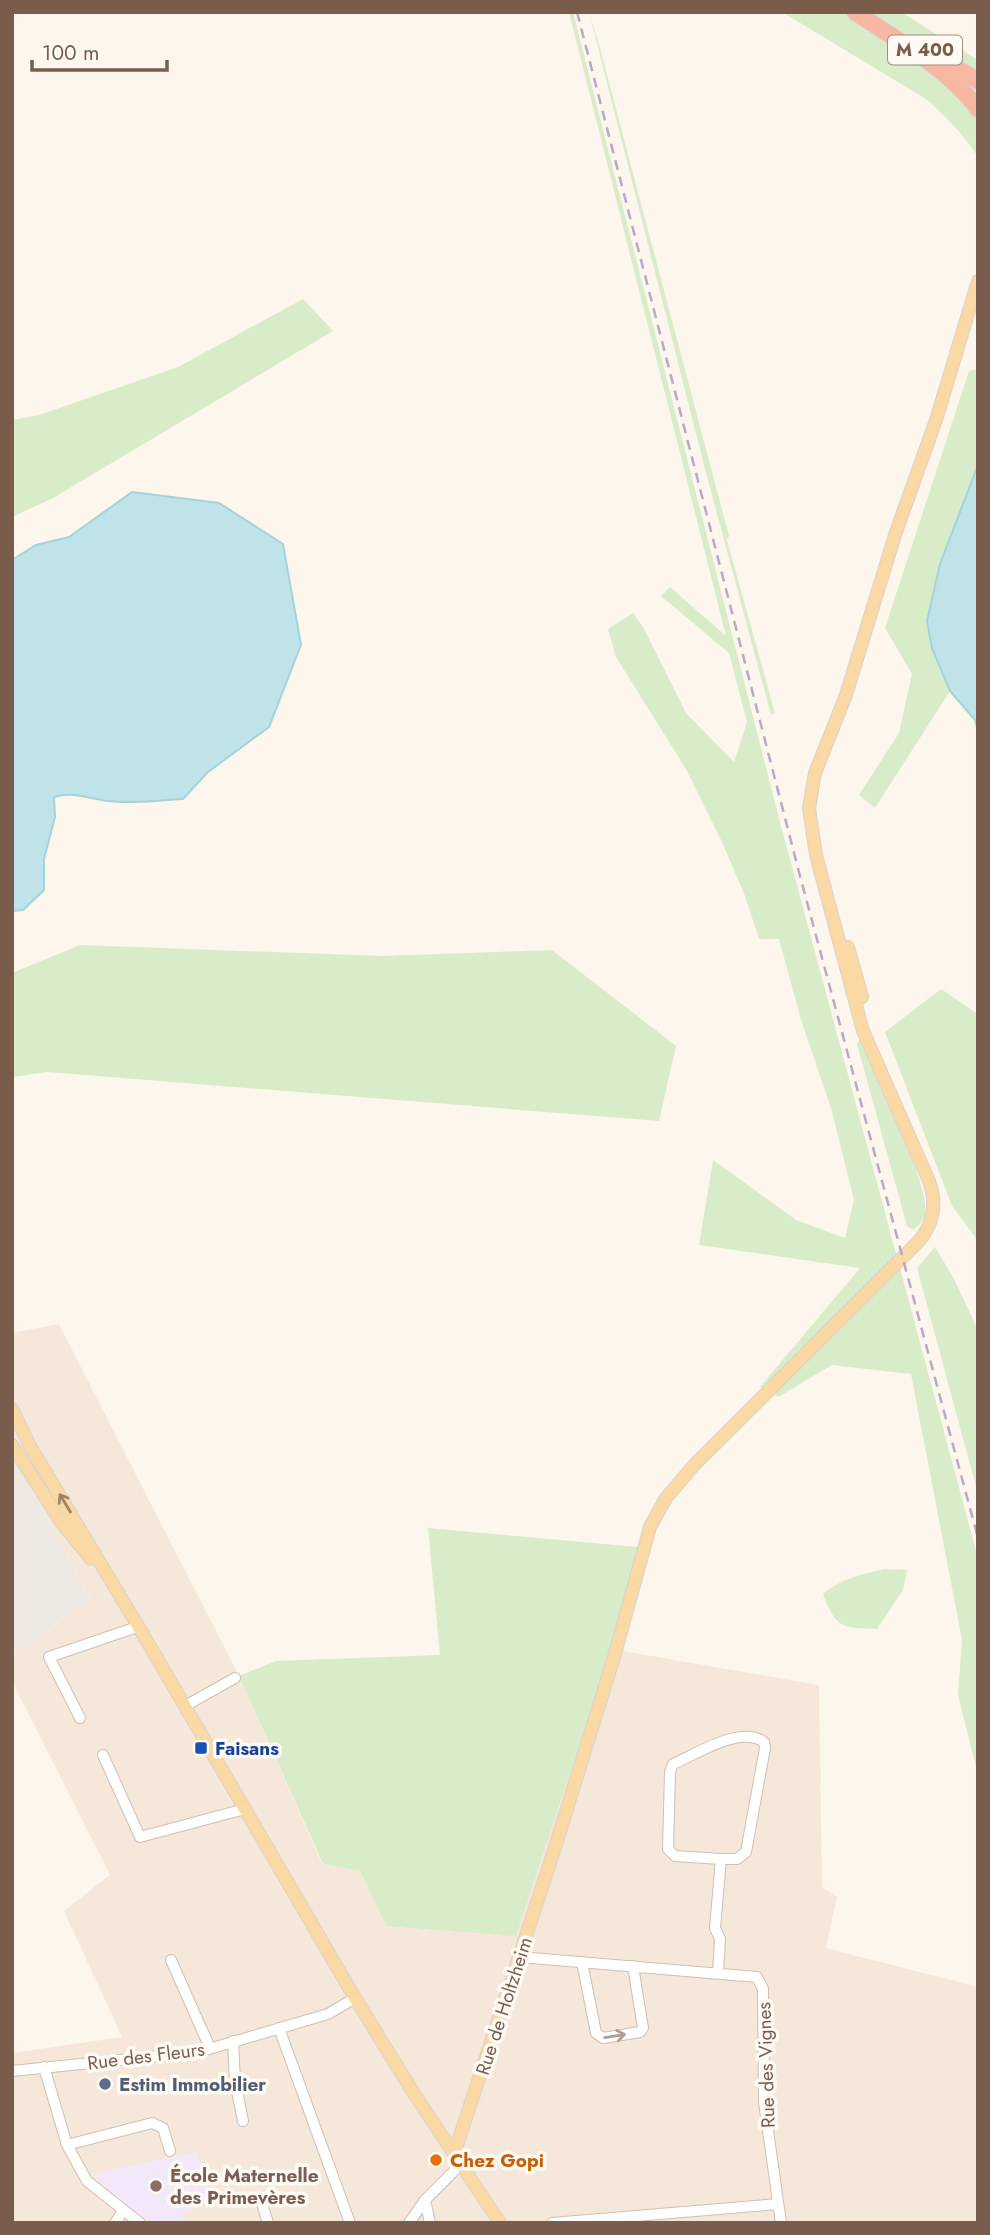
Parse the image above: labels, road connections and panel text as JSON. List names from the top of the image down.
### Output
{
  "streets": {
    "highway": ["M 400"],
    "main road": ["Rue de Holtzheim"],
    "street": ["Rue des Fleurs", "Rue des Vignes"]
  },
  "crossings": [
    ["Rue de Holtzheim", "Rue des Vignes"]
  ],
  "places": {
    "transit": ["Faisans"],
    "other": ["Estim Immobilier", "Chez Gopi", "École Maternelle des Primevères"]
  },
  "scale_bar": "100 m"
}
